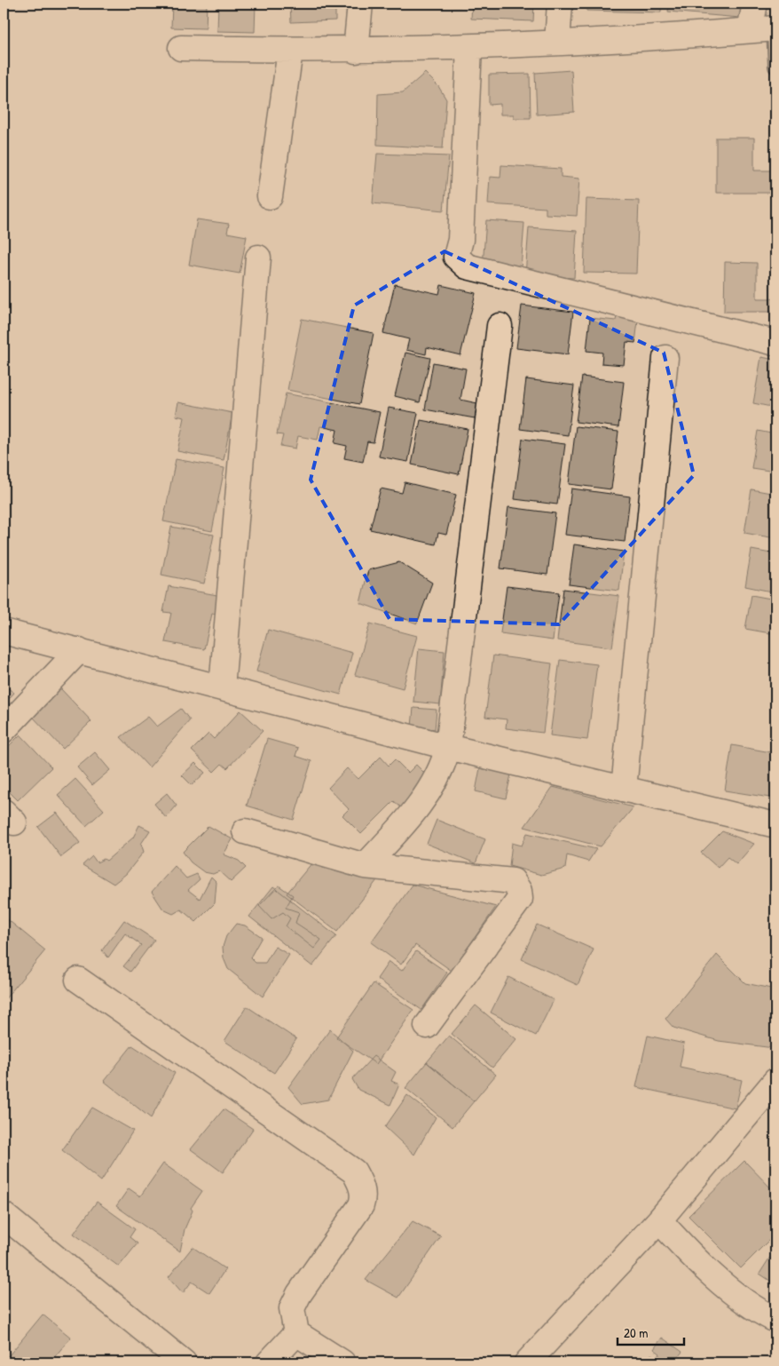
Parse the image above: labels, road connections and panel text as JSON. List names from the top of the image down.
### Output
{
  "scale_bar": "20 m"
}
